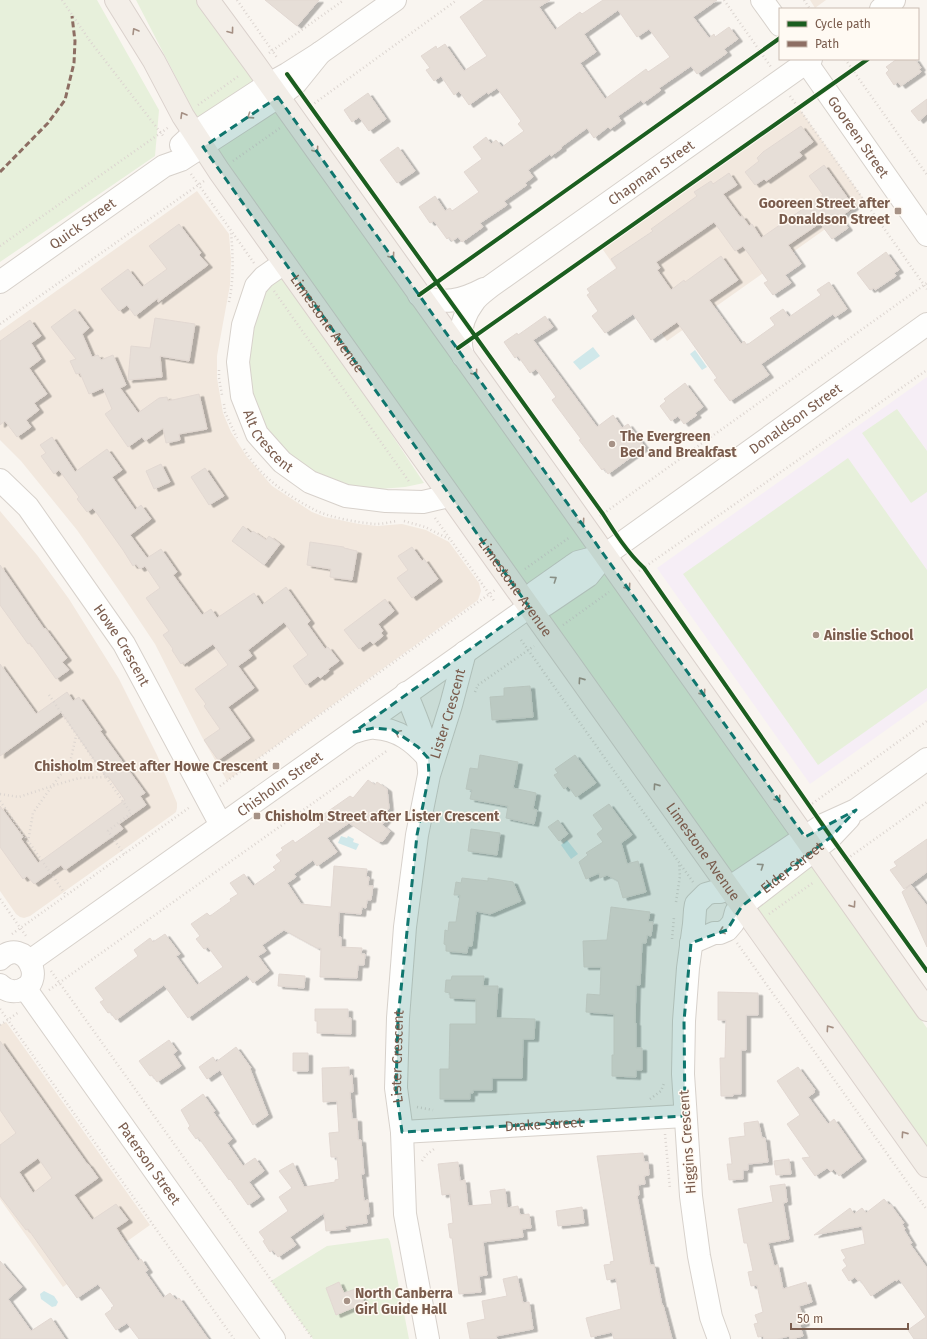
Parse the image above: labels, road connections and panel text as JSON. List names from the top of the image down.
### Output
{
  "streets": {
    "main road": ["Limestone Avenue"],
    "street": [
      "Gooreen Street",
      "Chapman Street",
      "Quick Street",
      "Donaldson Street",
      "Alt Crescent",
      "Howe Crescent",
      "Lister Crescent",
      "Chisholm Street",
      "Elder Street",
      "Drake Street",
      "Higgins Crescent",
      "Paterson Street"
    ]
  },
  "crossings": [
    ["Gooreen Street", "Chapman Street"],
    ["Quick Street", "Limestone Avenue"],
    ["Limestone Avenue", "Alt Crescent"],
    ["Limestone Avenue", "Chisholm Street"],
    ["Limestone Avenue", "Elder Street"],
    ["Limestone Avenue", "Higgins Crescent"],
    ["Donaldson Street", "Chisholm Street"],
    ["Howe Crescent", "Chisholm Street"],
    ["Lister Crescent", "Chisholm Street"],
    ["Lister Crescent", "Drake Street"],
    ["Elder Street", "Higgins Crescent"],
    ["Drake Street", "Higgins Crescent"]
  ],
  "places": {
    "transit": ["Gooreen Street after Donaldson Street", "Chisholm Street after Howe Crescent", "Chisholm Street after Lister Crescent"],
    "other": ["The Evergreen Bed and Breakfast", "Ainslie School", "North Canberra Girl Guide Hall"]
  },
  "legend": ["Cycle path", "Path"],
  "scale_bar": "50 m"
}
